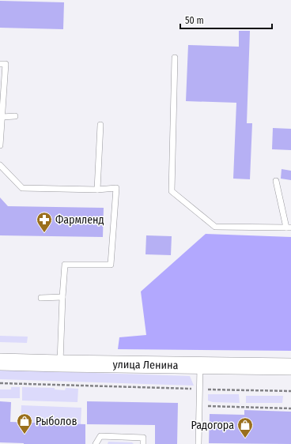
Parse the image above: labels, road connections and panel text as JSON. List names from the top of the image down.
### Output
{
  "streets": {
    "main road": ["улица Ленина"]
  },
  "places": {
    "pharmacy": ["Фармленд"],
    "shop": ["Рыболов", "Радогора"]
  },
  "scale_bar": "50 m"
}
